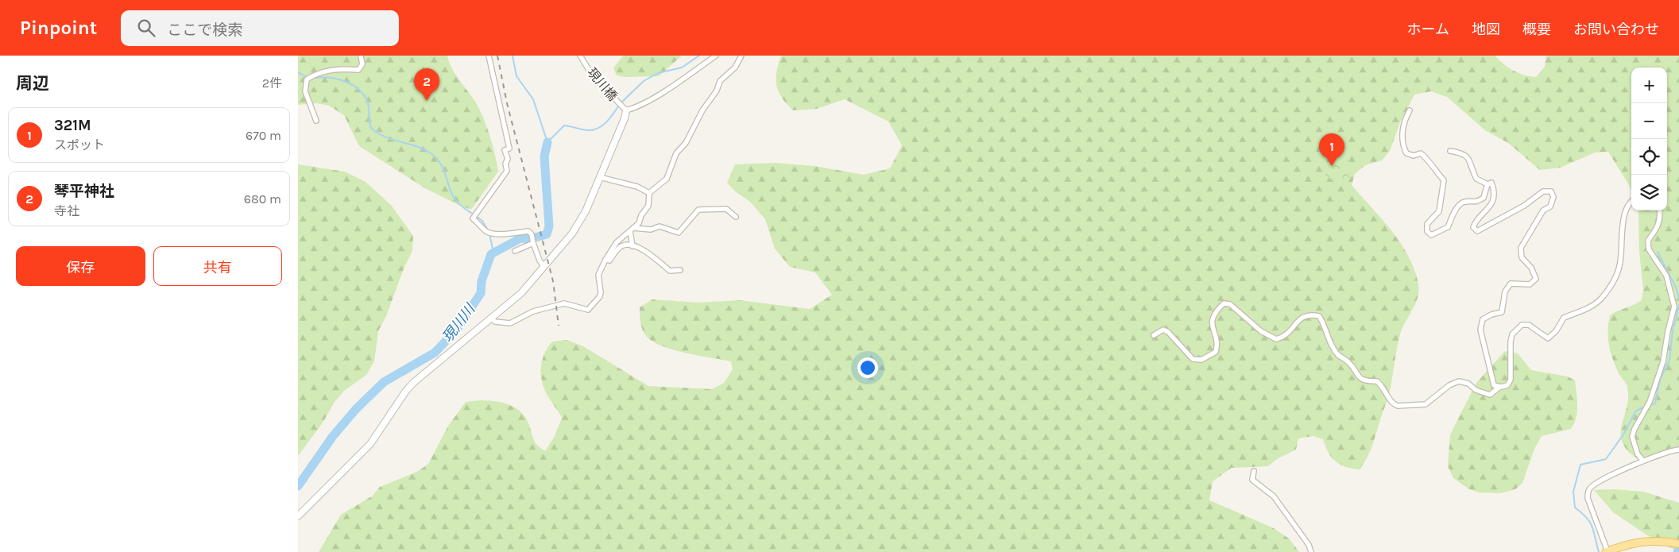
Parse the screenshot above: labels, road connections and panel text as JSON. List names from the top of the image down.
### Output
{
  "streets": {
    "street": ["現川橋"]
  },
  "water": ["現川川"],
  "page": {
    "header": "Pinpoint",
    "search": "ここで検索",
    "nav": [
      "ホーム",
      "地図",
      "概要",
      "お問い合わせ"
    ],
    "heading": ["周辺", "2件"],
    "map_buttons": ["+", "−"],
    "pins": ["2", "1"],
    "list": [
      {
        "mark": "1",
        "name": "321M",
        "note": "スポット",
        "value": "670 m"
      },
      {
        "mark": "2",
        "name": "琴平神社",
        "note": "寺社",
        "value": "680 m"
      }
    ],
    "buttons": ["保存", "共有"]
  }
}
